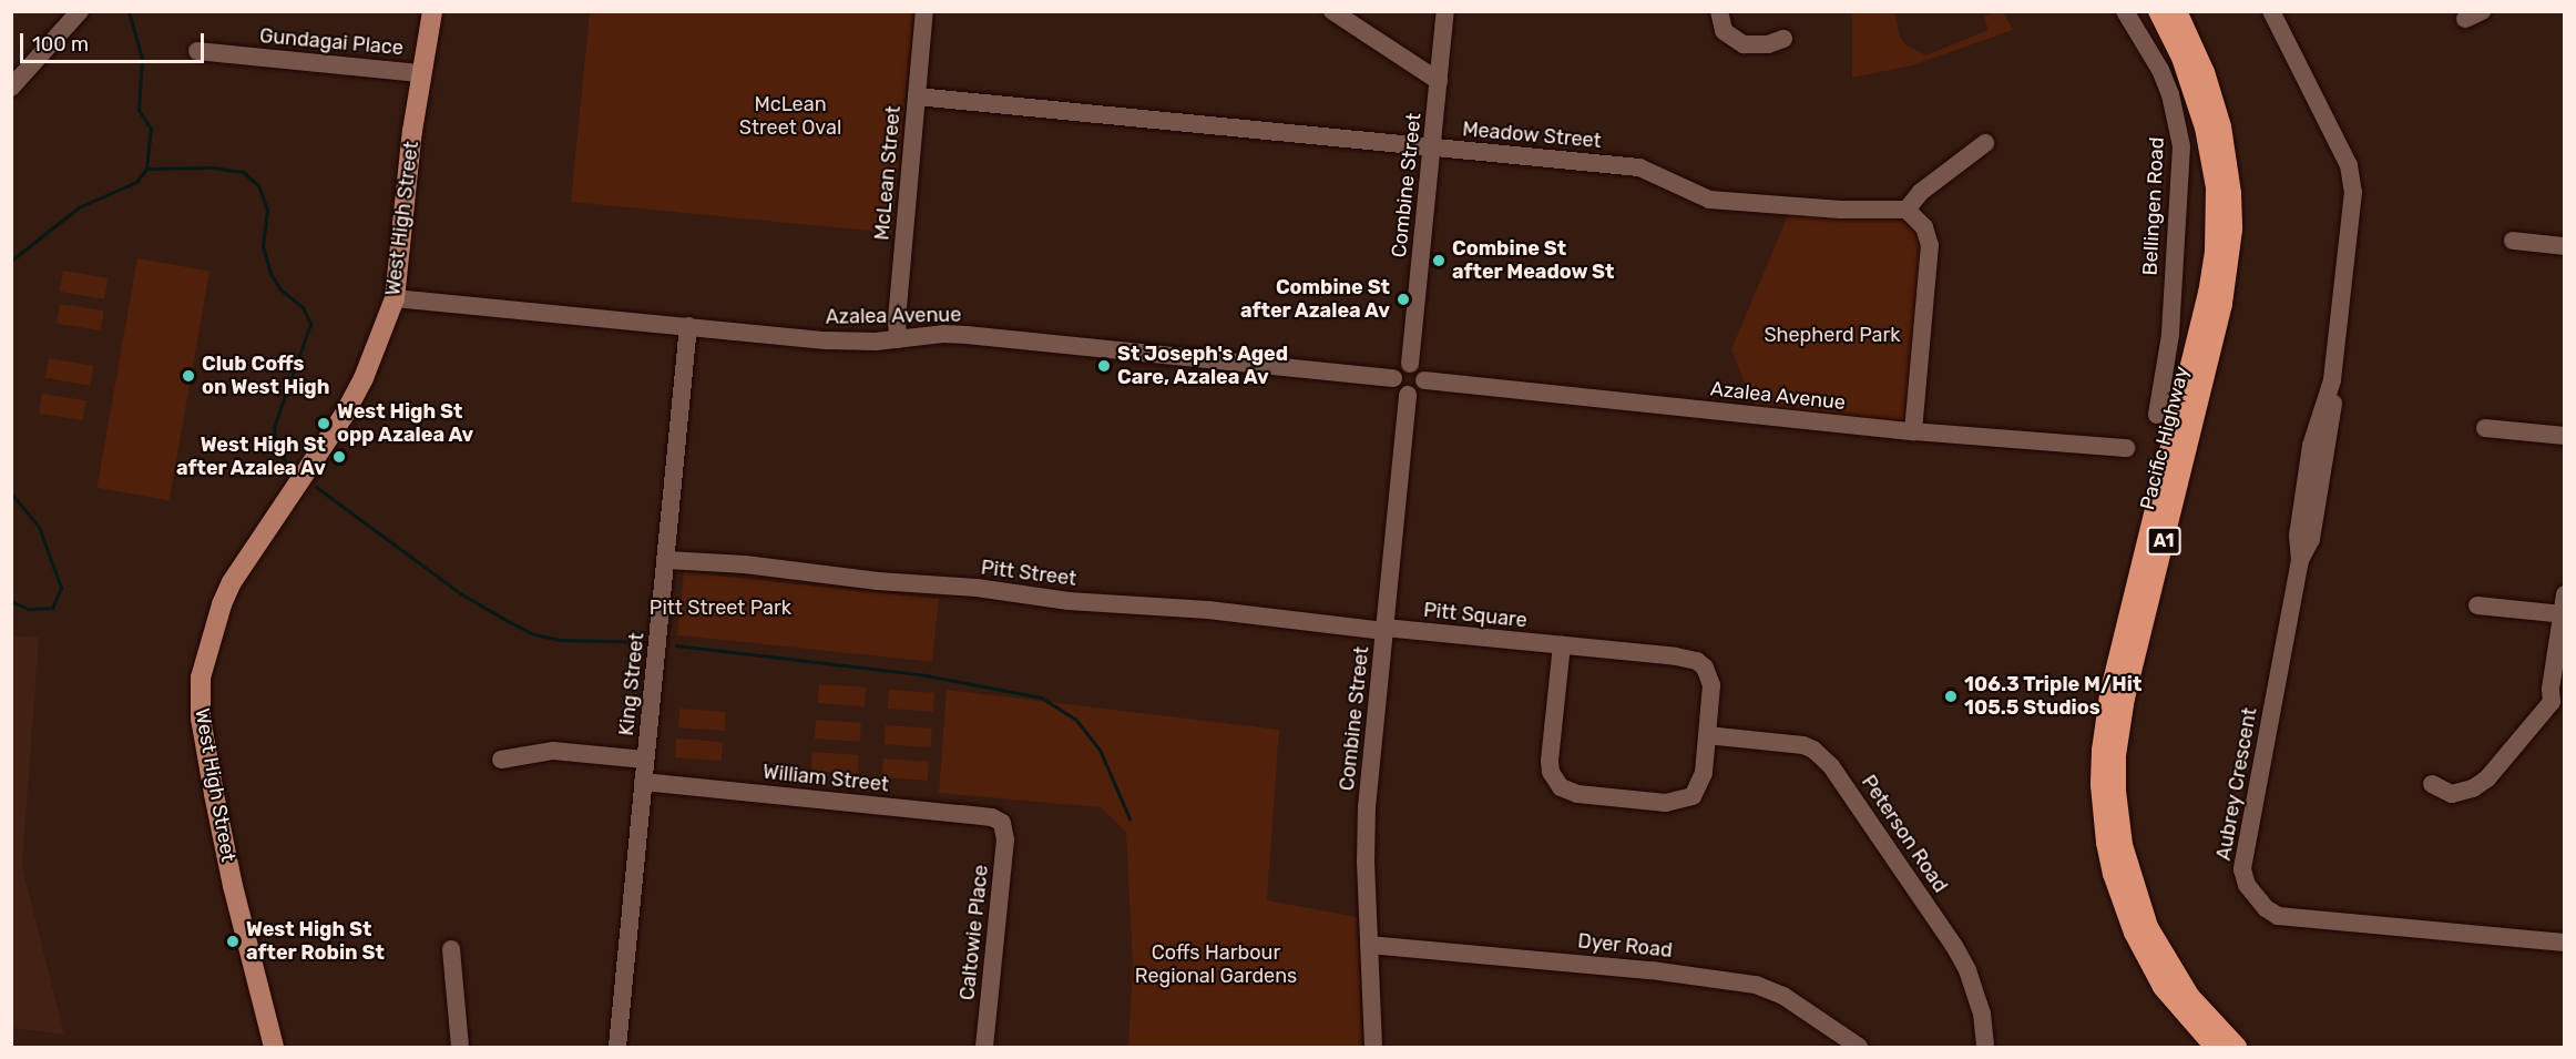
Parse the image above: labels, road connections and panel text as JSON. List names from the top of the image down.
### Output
{
  "streets": {
    "highway": ["Pacific Highway", "A1"],
    "main road": ["West High Street"],
    "street": [
      "Gundagai Place",
      "Meadow Street",
      "McLean Street",
      "Combine Street",
      "Bellingen Road",
      "Azalea Avenue",
      "Pitt Street",
      "Pitt Square",
      "King Street",
      "William Street",
      "Aubrey Crescent",
      "Peterson Road",
      "Caltowie Place",
      "Dyer Road"
    ]
  },
  "crossings": [
    ["Gundagai Place", "West High Street"],
    ["Meadow Street", "McLean Street"],
    ["Meadow Street", "Combine Street"],
    ["McLean Street", "Azalea Avenue"],
    ["Combine Street", "Azalea Avenue"],
    ["Combine Street", "Pitt Street"],
    ["Combine Street", "Pitt Square"],
    ["Combine Street", "Dyer Road"],
    ["West High Street", "Azalea Avenue"],
    ["Azalea Avenue", "King Street"],
    ["Pitt Street", "Pitt Square"],
    ["Pitt Street", "King Street"],
    ["Pitt Square", "Peterson Road"],
    ["King Street", "William Street"],
    ["William Street", "Caltowie Place"]
  ],
  "parks": [
    "McLean Street Oval",
    "Shepherd Park",
    "Pitt Street Park",
    "Coffs Harbour Regional Gardens"
  ],
  "places": [
    "Combine St after Meadow St",
    "Combine St after Azalea Av",
    "St Joseph's Aged Care, Azalea Av",
    "Club Coffs on West High",
    "West High St opp Azalea Av",
    "West High St after Azalea Av",
    "106.3 Triple M/Hit 105.5 Studios",
    "West High St after Robin St"
  ],
  "scale_bar": "100 m"
}
